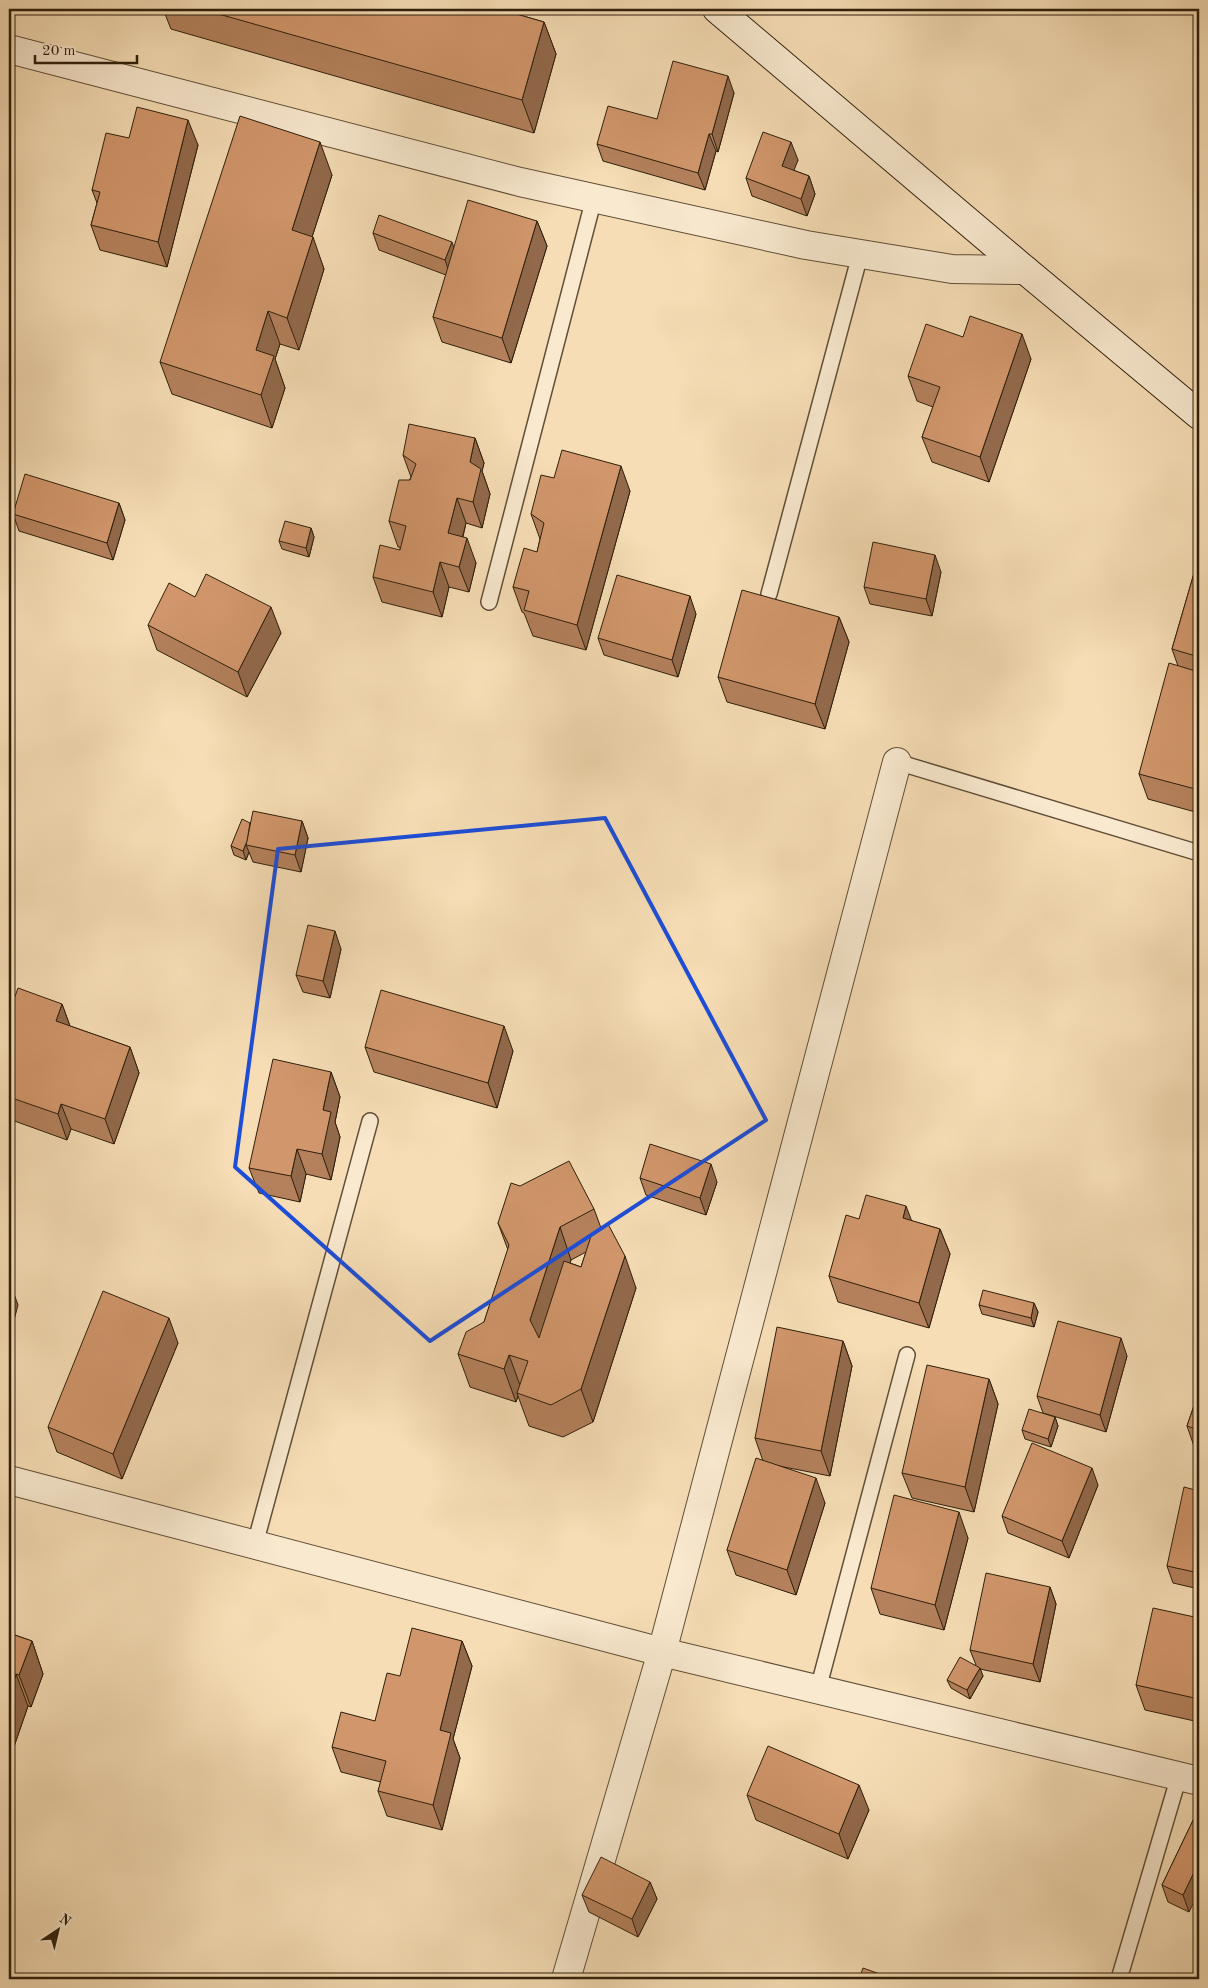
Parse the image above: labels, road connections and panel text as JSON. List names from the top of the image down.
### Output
{
  "scale_bar": "20 m",
  "north": "top right"
}
